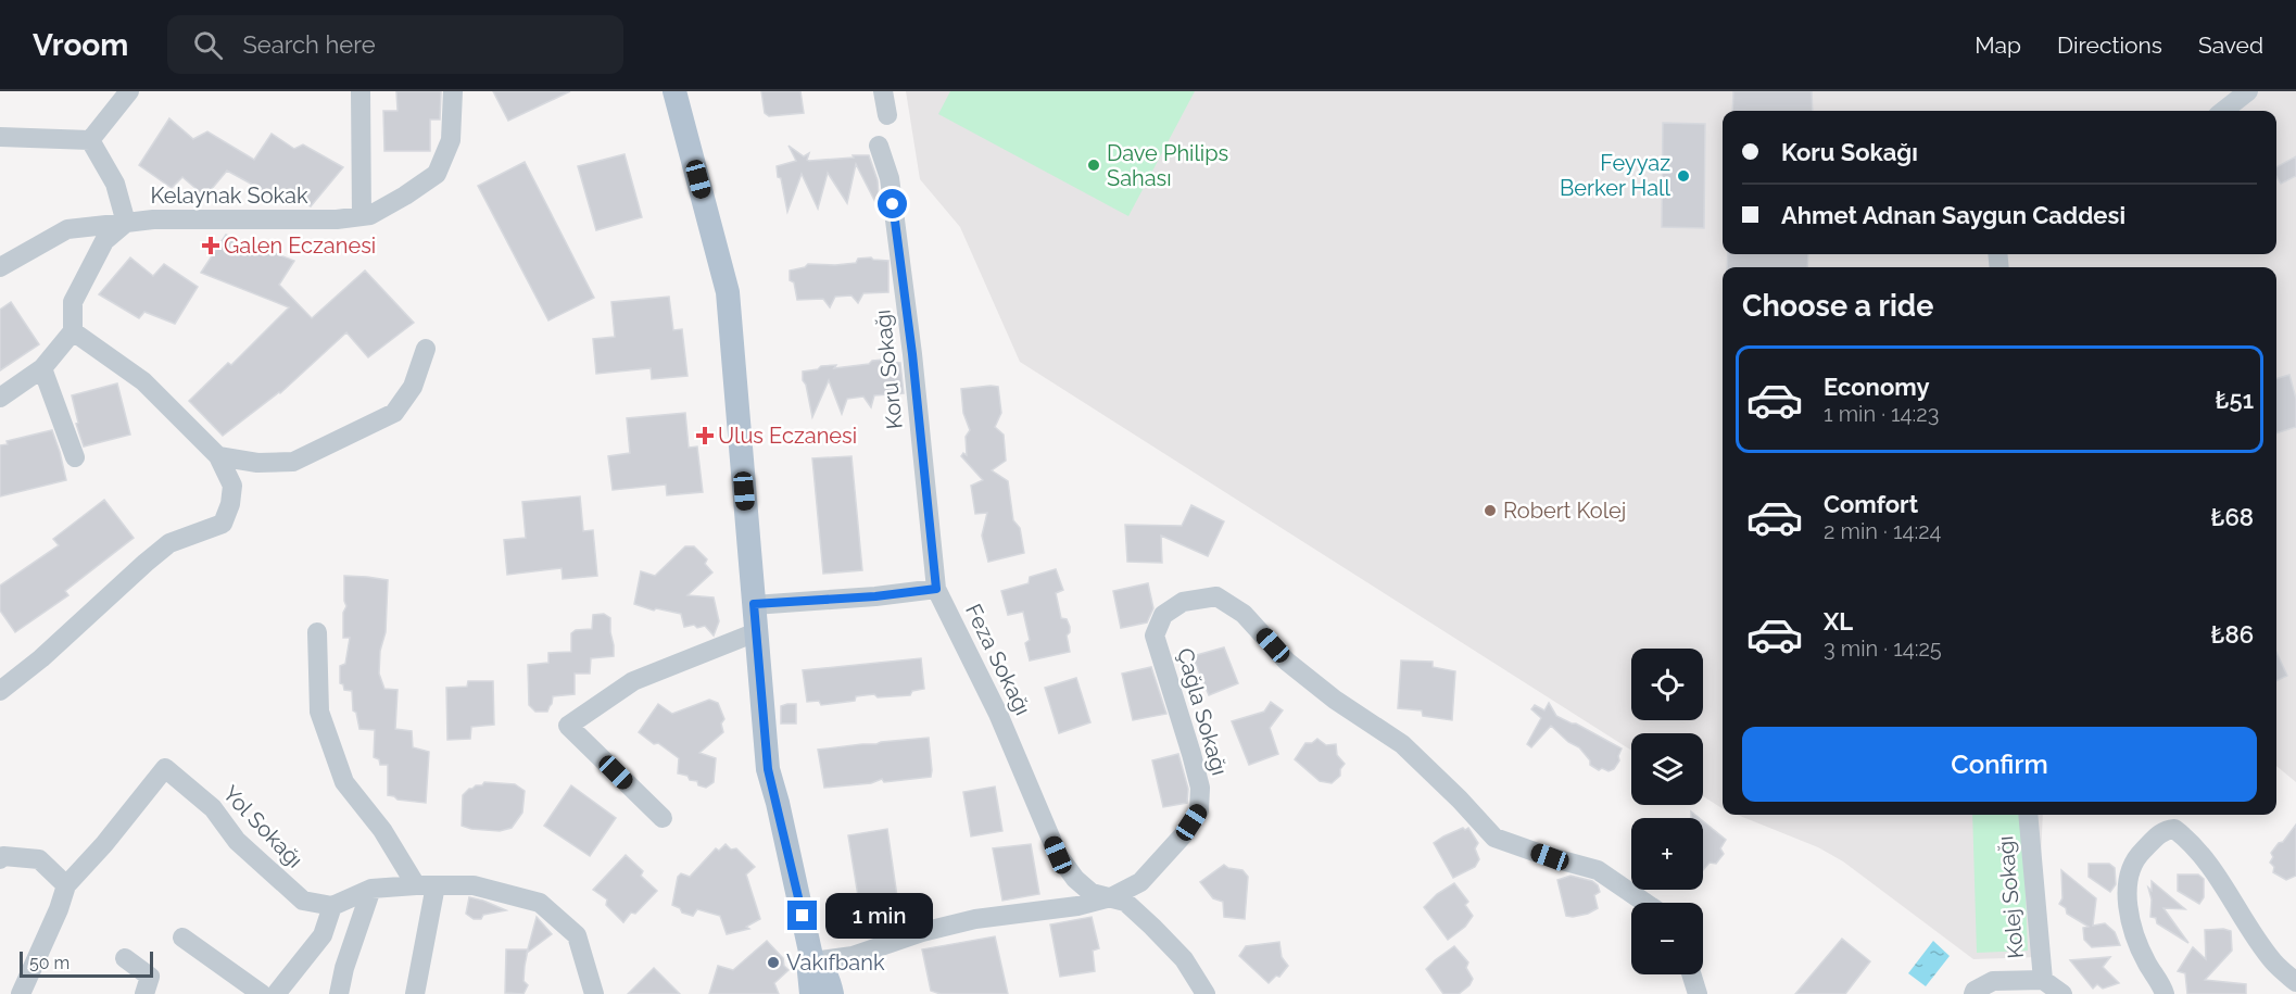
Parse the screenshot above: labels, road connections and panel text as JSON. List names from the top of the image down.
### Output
{
  "streets": {
    "street": [
      "Kelaynak Sokak",
      "Koru Sokağı",
      "Feza Sokağı",
      "Çağla Sokağı",
      "Yol Sokağı",
      "Kolej Sokağı"
    ]
  },
  "crossings": [
    ["Koru Sokağı", "Feza Sokağı"],
    ["Feza Sokağı", "Çağla Sokağı"]
  ],
  "places": {
    "other": [
      "Dave Philips Sahası",
      "Feyyaz Berker Hall",
      "Robert Kolej",
      "Vakıfbank"
    ],
    "health": ["Galen Eczanesi", "Ulus Eczanesi"]
  },
  "scale_bar": "50 m",
  "page": {
    "header": "Vroom",
    "search": "Search here",
    "nav": ["Map", "Directions", "Saved"],
    "banner": ["Koru Sokağı", "Ahmet Adnan Saygun Caddesi"],
    "heading": "Choose a ride",
    "list": [
      {
        "name": "Economy",
        "note": "1 min · 14:23",
        "value": "₺51"
      },
      {
        "name": "Comfort",
        "note": "2 min · 14:24",
        "value": "₺68"
      },
      {
        "name": "XL",
        "note": "3 min · 14:25",
        "value": "₺86"
      }
    ],
    "map_buttons": ["+", "−"],
    "buttons": "Confirm",
    "bubble": "1 min",
    "scale": "50 m"
  }
}
